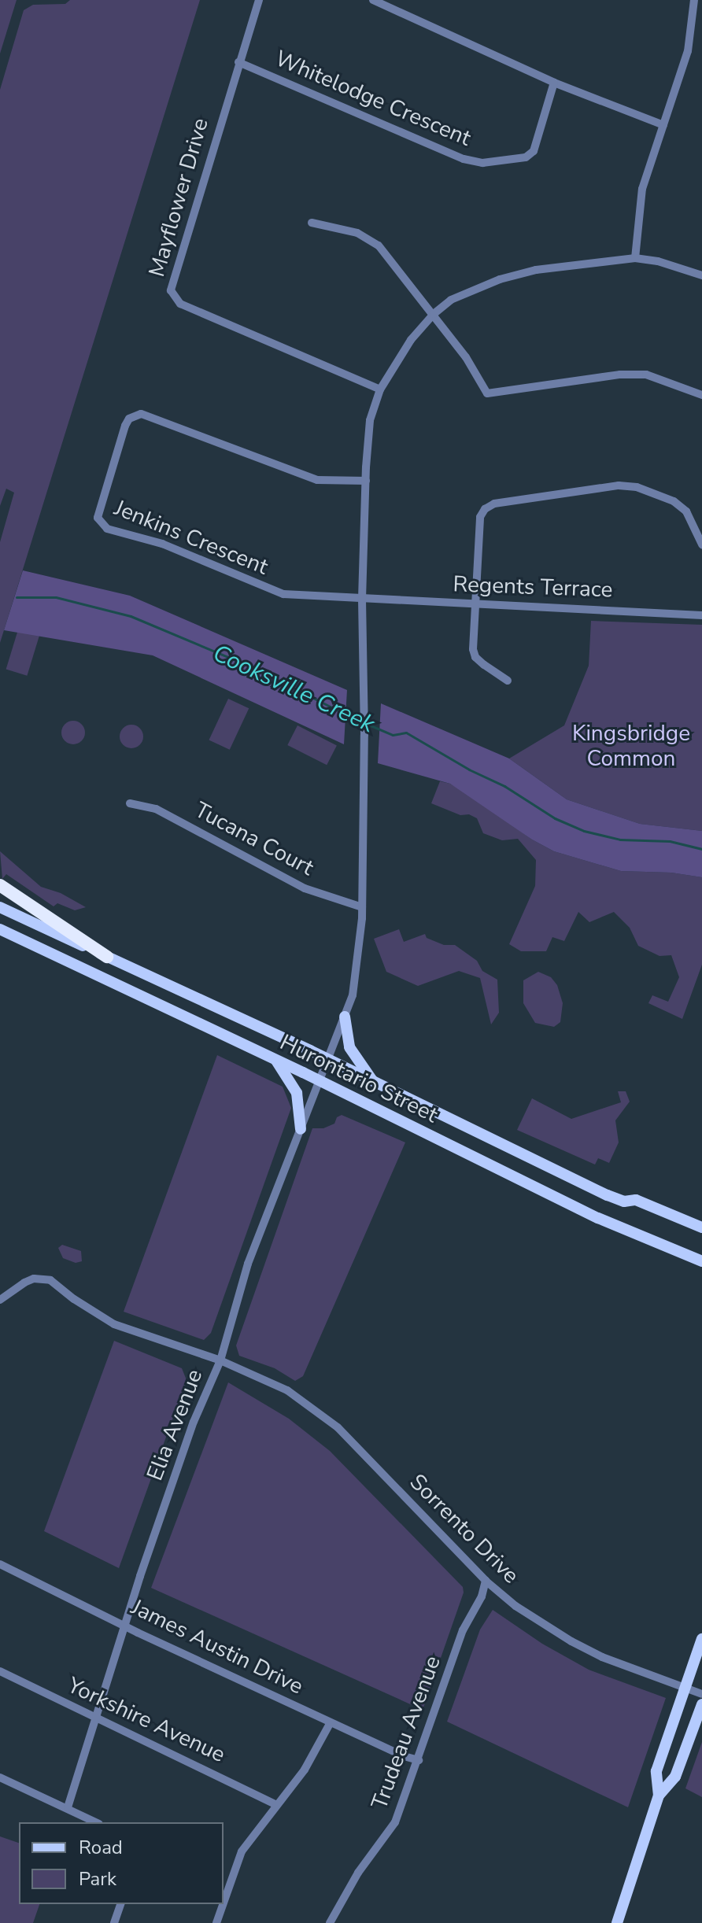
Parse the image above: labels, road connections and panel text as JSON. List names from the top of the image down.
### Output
{
  "streets": {
    "main road": ["Hurontario Street"],
    "street": [
      "Whitelodge Crescent",
      "Mayflower Drive",
      "Jenkins Crescent",
      "Regents Terrace",
      "Tucana Court",
      "Elia Avenue",
      "Sorrento Drive",
      "James Austin Drive",
      "Yorkshire Avenue",
      "Trudeau Avenue"
    ]
  },
  "crossings": [
    ["Whitelodge Crescent", "Mayflower Drive"],
    ["Mayflower Drive", "Elia Avenue"],
    ["Jenkins Crescent", "Regents Terrace"],
    ["Jenkins Crescent", "Elia Avenue"],
    ["Regents Terrace", "Elia Avenue"],
    ["Tucana Court", "Elia Avenue"],
    ["Hurontario Street", "Elia Avenue"],
    ["Elia Avenue", "Sorrento Drive"],
    ["Elia Avenue", "James Austin Drive"],
    ["Elia Avenue", "Yorkshire Avenue"],
    ["Sorrento Drive", "Trudeau Avenue"],
    ["James Austin Drive", "Trudeau Avenue"]
  ],
  "water": ["Cooksville Creek"],
  "parks": ["Kingsbridge Common"],
  "legend": ["Road", "Park"]
}
